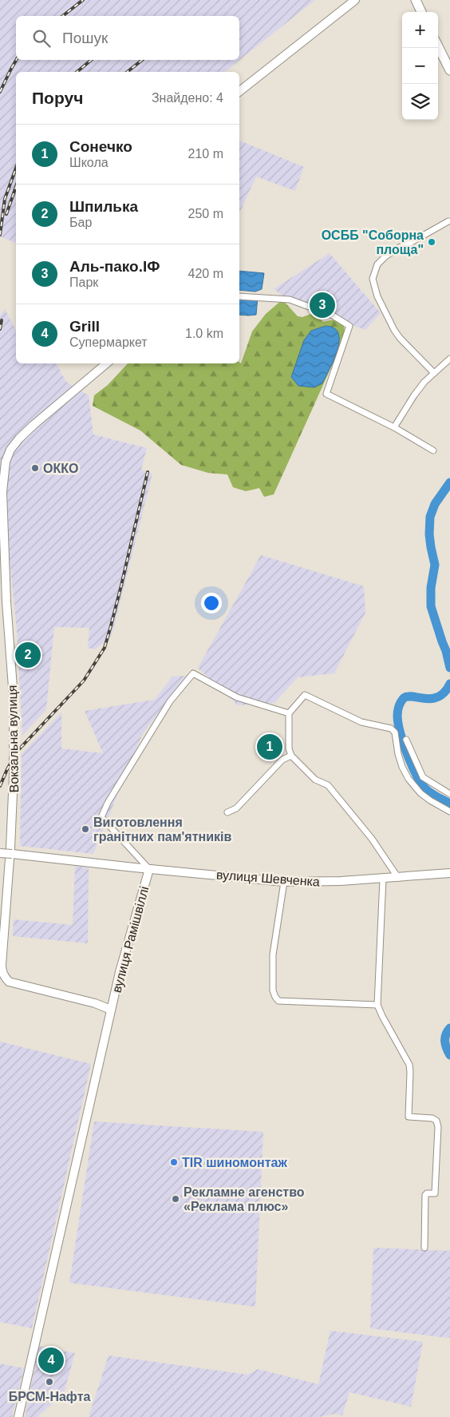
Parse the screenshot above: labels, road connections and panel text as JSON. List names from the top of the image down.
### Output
{
  "streets": {
    "main road": ["Вокзальна вулиця", "вулиця Шевченка", "вулиця Рамішвіллі"]
  },
  "crossings": [
    ["Вокзальна вулиця", "вулиця Рамішвіллі"],
    ["вулиця Шевченка", "вулиця Рамішвіллі"]
  ],
  "places": [
    "ОСББ \"Соборна площа\"",
    "ОККО",
    "Виготовлення гранітних пам'ятників",
    "TIR шиномонтаж",
    "Рекламне агенство «Реклама плюс»",
    "БРСМ-Нафта"
  ],
  "page": {
    "map_buttons": ["+", "−"],
    "search": "Пошук",
    "heading": ["Поруч", "Знайдено: 4"],
    "list": [
      {
        "mark": "1",
        "name": "Сонечко",
        "note": "Школа",
        "value": "210 m"
      },
      {
        "mark": "2",
        "name": "Шпилька",
        "note": "Бар",
        "value": "250 m"
      },
      {
        "mark": "3",
        "name": "Аль-пако.ІФ",
        "note": "Парк",
        "value": "420 m"
      },
      {
        "mark": "4",
        "name": "Grill",
        "note": "Супермаркет",
        "value": "1.0 km"
      }
    ],
    "pins": [
      "3",
      "2",
      "1",
      "4"
    ]
  }
}
